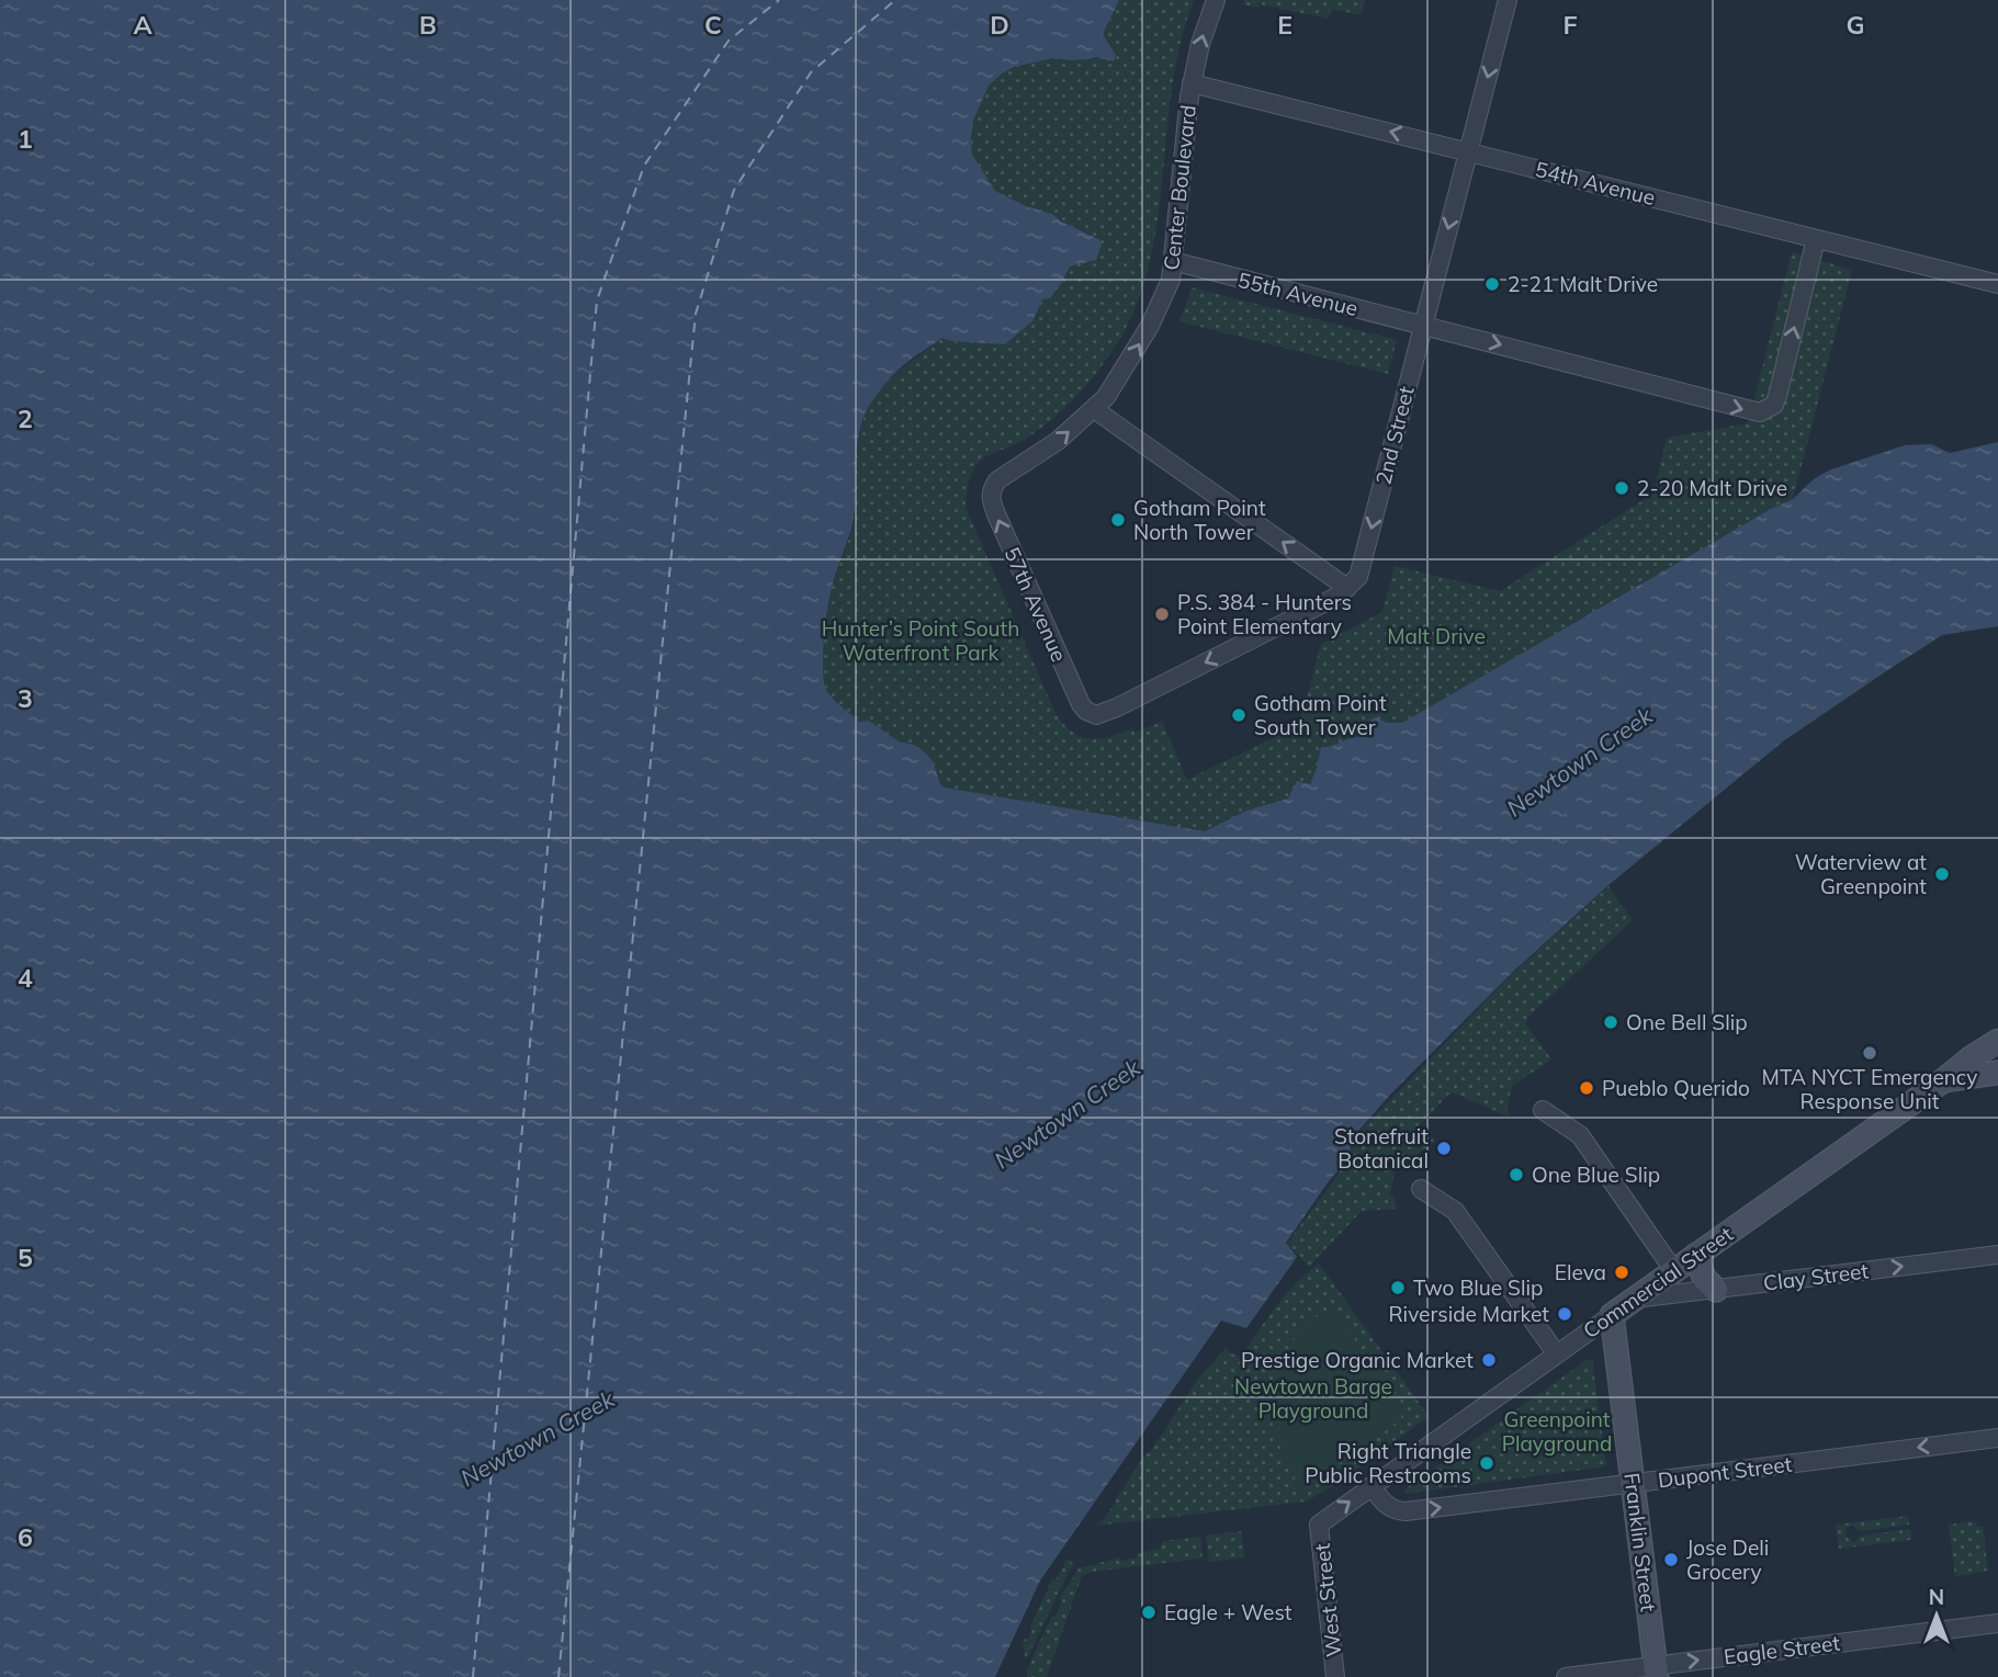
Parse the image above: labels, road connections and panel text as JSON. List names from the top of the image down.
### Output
{
  "streets": {
    "street": [
      "54th Avenue",
      "Center Boulevard",
      "55th Avenue",
      "2nd Street",
      "57th Avenue",
      "Clay Street",
      "Commercial Street",
      "Dupont Street",
      "Franklin Street",
      "West Street",
      "Eagle Street"
    ]
  },
  "crossings": [
    ["54th Avenue", "Center Boulevard"],
    ["54th Avenue", "2nd Street"],
    ["Center Boulevard", "55th Avenue"],
    ["Center Boulevard", "57th Avenue"],
    ["55th Avenue", "2nd Street"],
    ["2nd Street", "57th Avenue"],
    ["Clay Street", "Commercial Street"],
    ["Commercial Street", "Dupont Street"],
    ["Commercial Street", "Franklin Street"],
    ["Commercial Street", "West Street"],
    ["Dupont Street", "Franklin Street"],
    ["Franklin Street", "Eagle Street"]
  ],
  "one_way": [
    "Center Boulevard",
    "2nd Street",
    "Clay Street",
    "Eagle Street"
  ],
  "water": ["Newtown Creek"],
  "parks": [
    "Hunter’s Point South Waterfront Park",
    "Malt Drive",
    "Newtown Barge Playground",
    "Greenpoint Playground"
  ],
  "places": [
    "2-21 Malt Drive",
    "2-20 Malt Drive",
    "Gotham Point North Tower",
    "P.S. 384 - Hunters Point Elementary",
    "Gotham Point South Tower",
    "Waterview at Greenpoint",
    "One Bell Slip",
    "MTA NYCT Emergency Response Unit",
    "Pueblo Querido",
    "Stonefruit Botanical",
    "One Blue Slip",
    "Eleva",
    "Two Blue Slip",
    "Riverside Market",
    "Prestige Organic Market",
    "Right Triangle Public Restrooms",
    "Jose Deli Grocery",
    "Eagle + West"
  ],
  "north": "top",
  "grid": {
    "columns": [
      "A",
      "B",
      "C",
      "D",
      "E",
      "F",
      "G"
    ],
    "rows": [
      "1",
      "2",
      "3",
      "4",
      "5",
      "6"
    ]
  }
}
